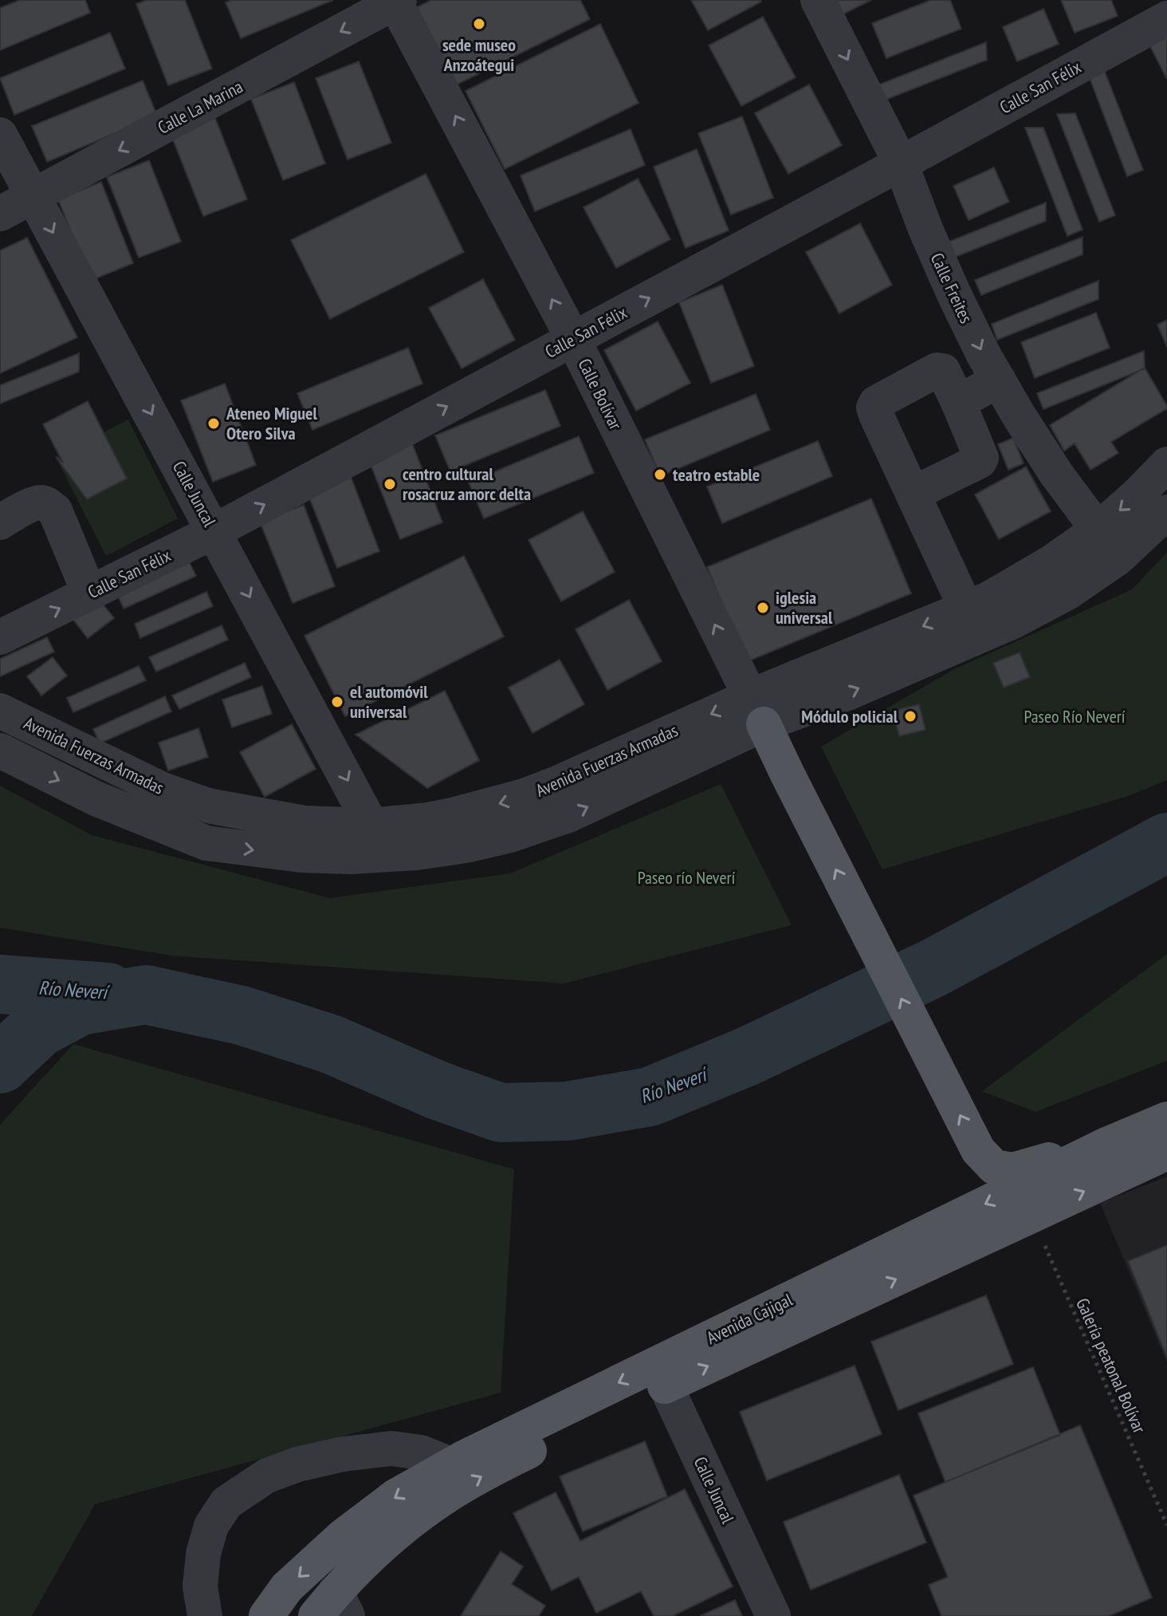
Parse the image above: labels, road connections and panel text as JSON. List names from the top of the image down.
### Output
{
  "streets": {
    "main road": ["Avenida Cajigal"],
    "street": [
      "Calle San Félix",
      "Calle La Marina",
      "Calle Freites",
      "Calle Bolívar",
      "Calle Juncal",
      "Avenida Fuerzas Armadas"
    ],
    "path": ["Galería peatonal Bolívar"]
  },
  "crossings": [
    ["Calle San Félix", "Calle Freites"],
    ["Calle San Félix", "Calle Bolívar"],
    ["Calle San Félix", "Calle Juncal"],
    ["Calle La Marina", "Calle Bolívar"],
    ["Calle La Marina", "Calle Juncal"],
    ["Calle Freites", "Avenida Fuerzas Armadas"],
    ["Calle Bolívar", "Avenida Fuerzas Armadas"],
    ["Calle Juncal", "Avenida Fuerzas Armadas"],
    ["Calle Juncal", "Avenida Cajigal"],
    ["Avenida Cajigal", "Galería peatonal Bolívar"]
  ],
  "one_way": [
    "Calle San Félix",
    "Calle La Marina",
    "Calle Freites",
    "Calle Bolívar",
    "Calle Juncal"
  ],
  "water": ["Río Neverí"],
  "parks": ["Paseo Río Neverí", "Paseo río Neverí"],
  "places": [
    "sede museo Anzoátegui",
    "Ateneo Miguel Otero Silva",
    "teatro estable",
    "centro cultural rosacruz amorc delta",
    "iglesia universal",
    "el automóvil universal",
    "Módulo policial"
  ]
}
